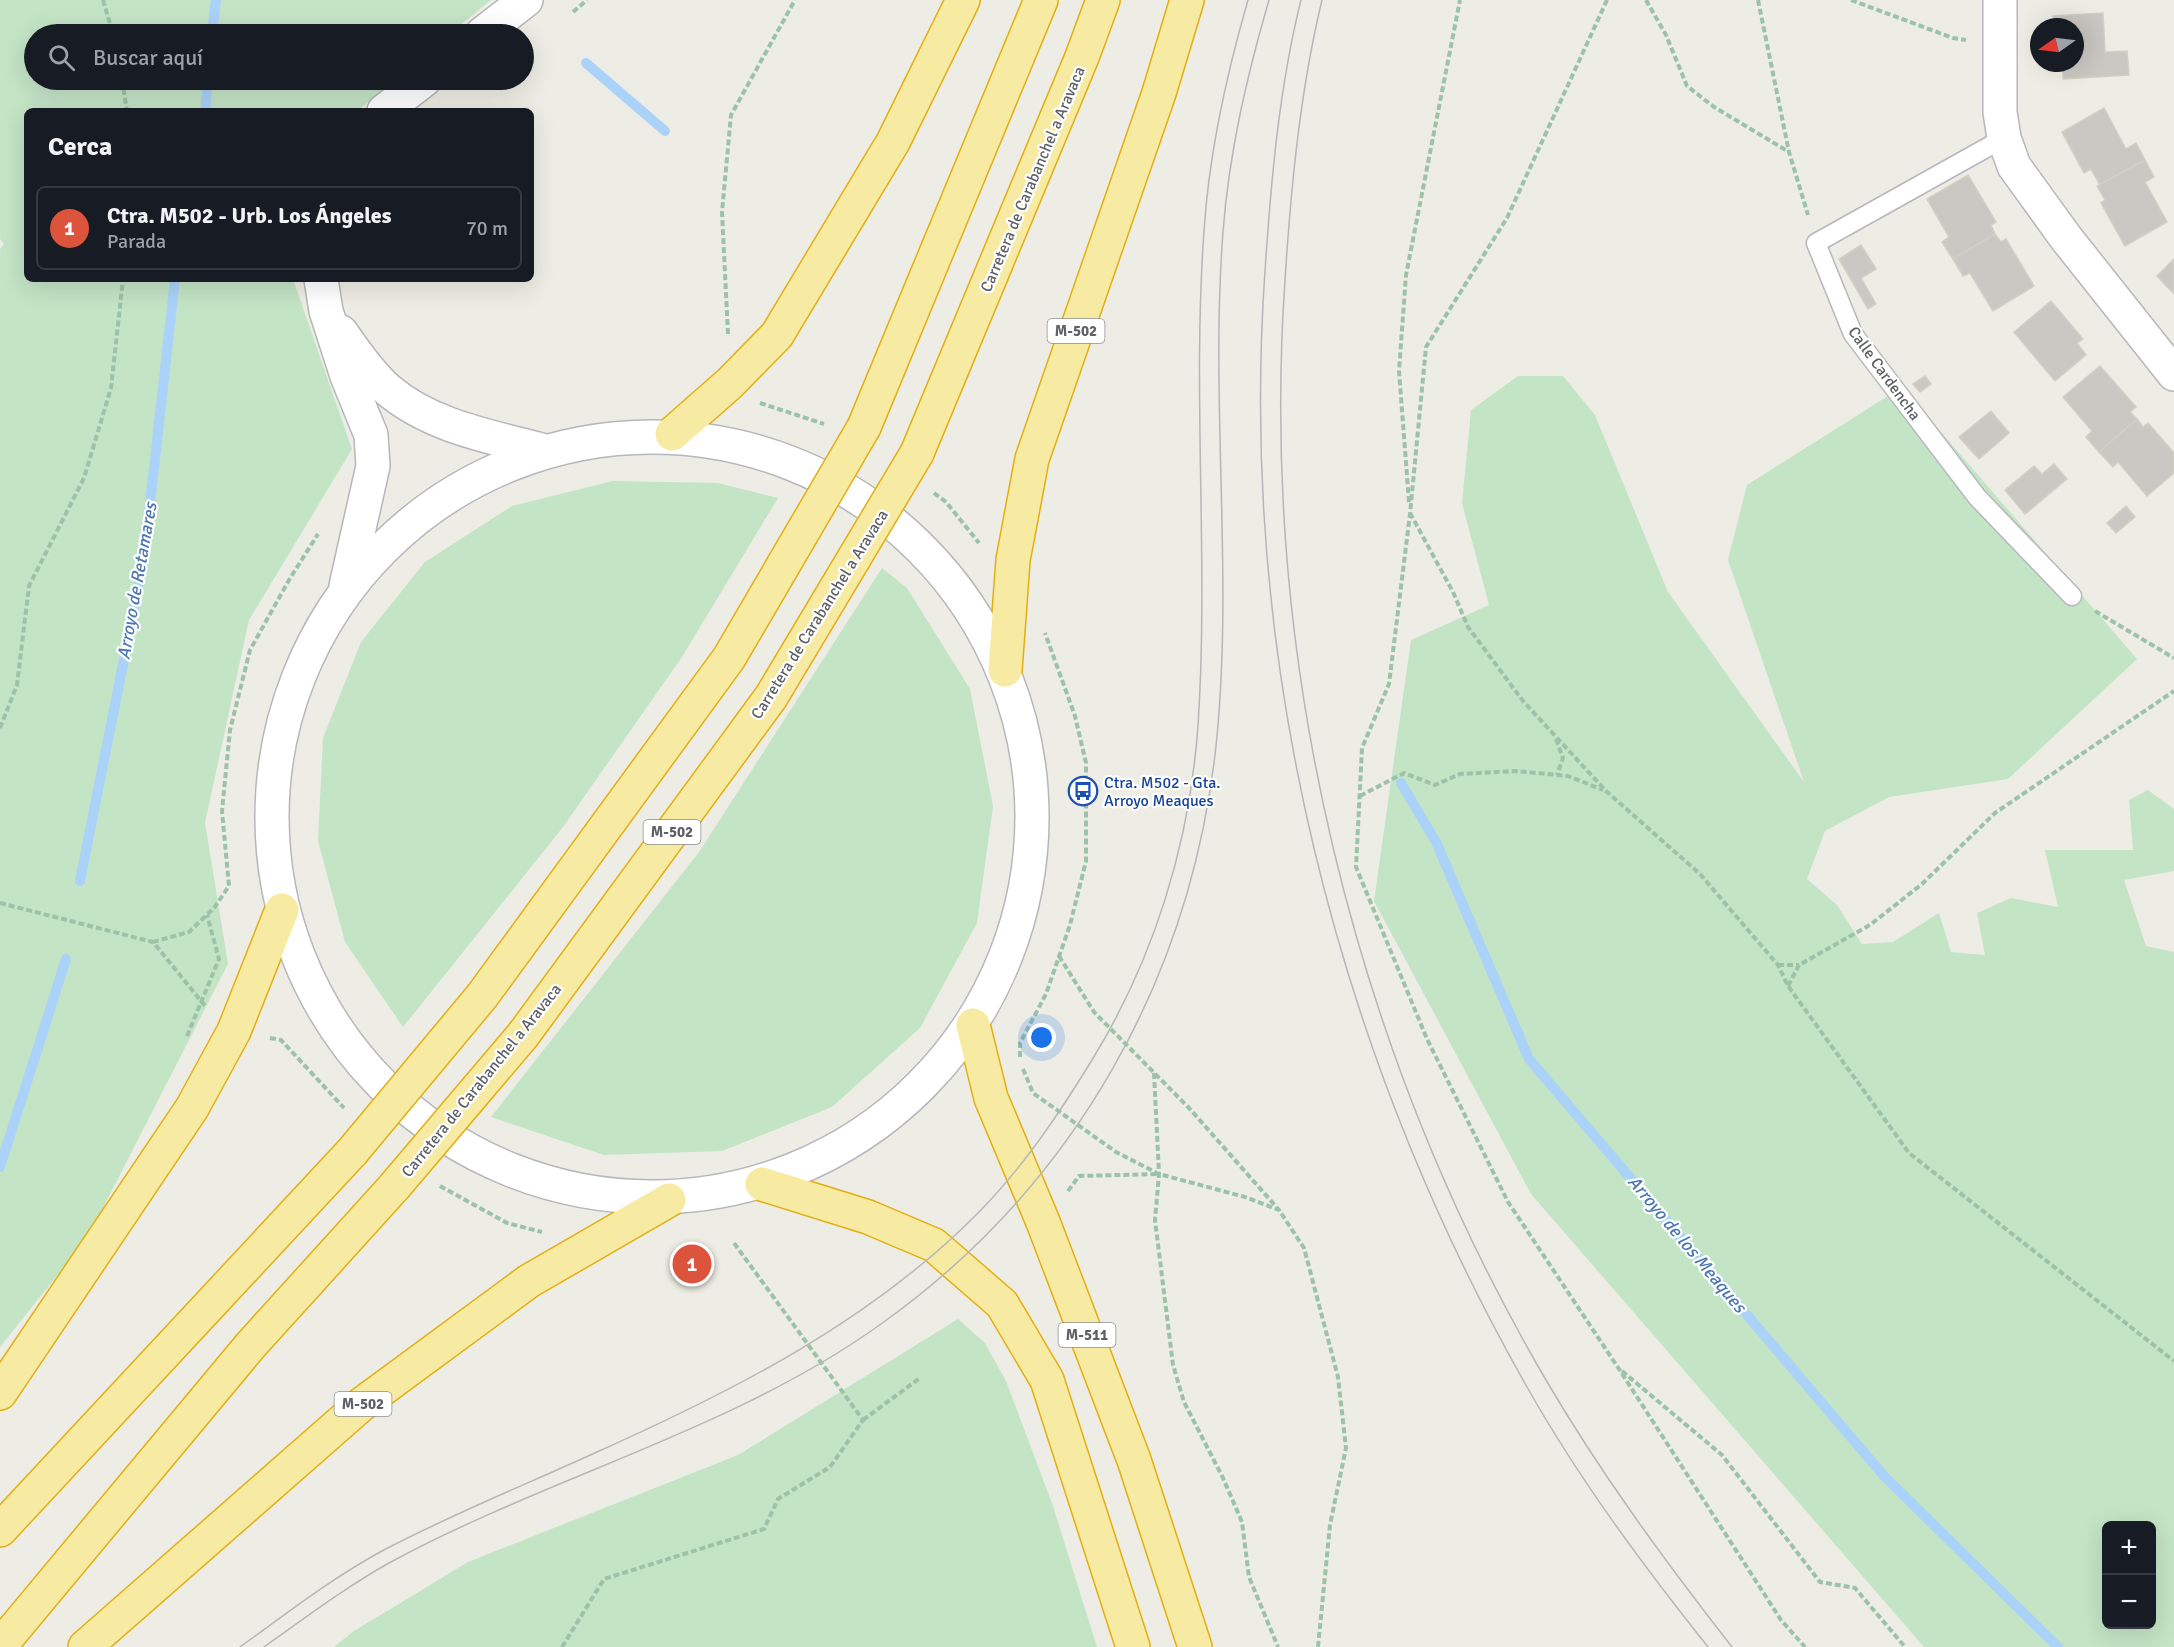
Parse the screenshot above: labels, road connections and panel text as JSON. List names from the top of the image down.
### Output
{
  "streets": {
    "highway": ["Carretera de Carabanchel a Aravaca", "M-502", "M-511"],
    "lane": ["Calle Cardencha"]
  },
  "water": ["Arroyo de Retamares", "Arroyo de los Meaques"],
  "places": {
    "bus stop": ["Ctra. M502 - Gta. Arroyo Meaques"]
  },
  "north": "left",
  "page": {
    "search": "Buscar aquí",
    "heading": "Cerca",
    "list": [
      {
        "mark": "1",
        "name": "Ctra. M502 - Urb. Los Ángeles",
        "note": "Parada",
        "value": "70 m"
      }
    ],
    "pins": "1",
    "map_buttons": ["+", "−"]
  }
}
